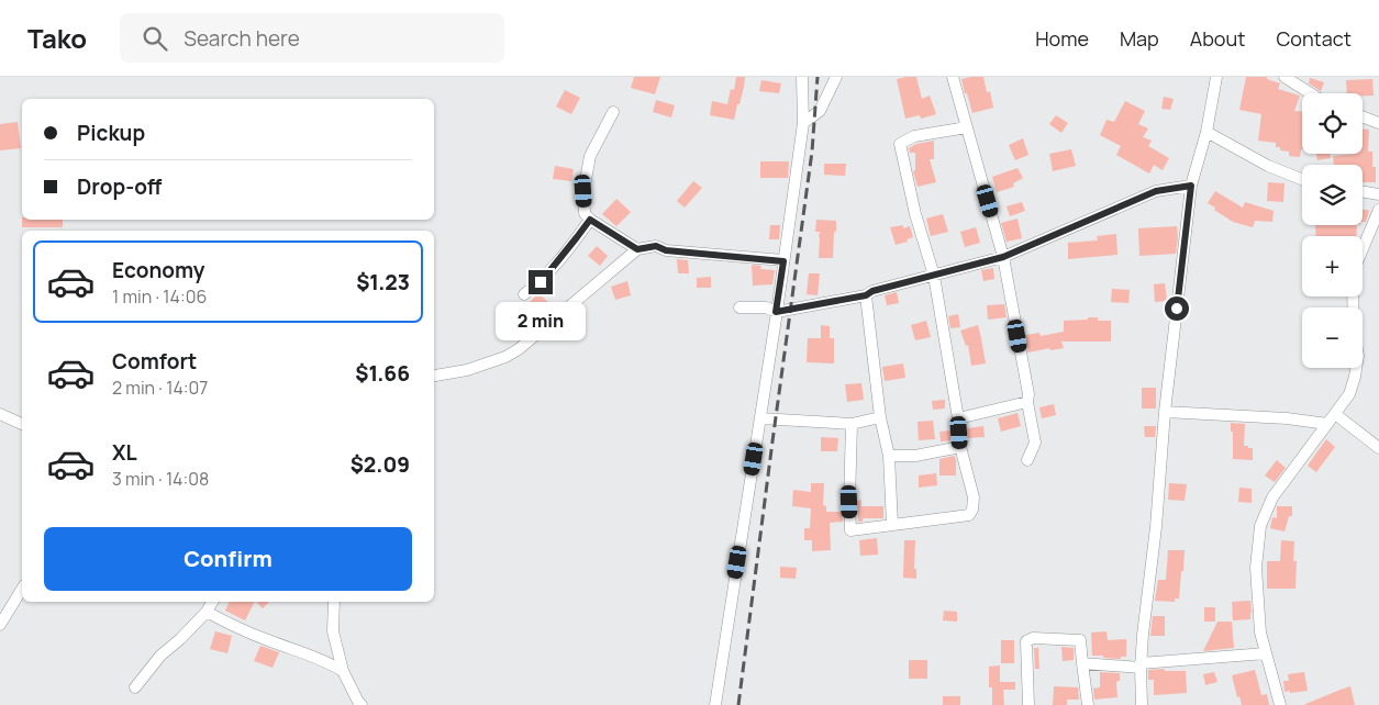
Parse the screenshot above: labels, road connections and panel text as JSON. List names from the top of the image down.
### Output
{
  "page": {
    "header": "Tako",
    "search": "Search here",
    "nav": [
      "Home",
      "Map",
      "About",
      "Contact"
    ],
    "map_buttons": ["+", "−"],
    "banner": ["Pickup", "Drop-off"],
    "list": [
      {
        "name": "Economy",
        "note": "1 min · 14:06",
        "value": "$1.23"
      },
      {
        "name": "Comfort",
        "note": "2 min · 14:07",
        "value": "$1.66"
      },
      {
        "name": "XL",
        "note": "3 min · 14:08",
        "value": "$2.09"
      }
    ],
    "bubble": "2 min",
    "buttons": "Confirm"
  }
}
